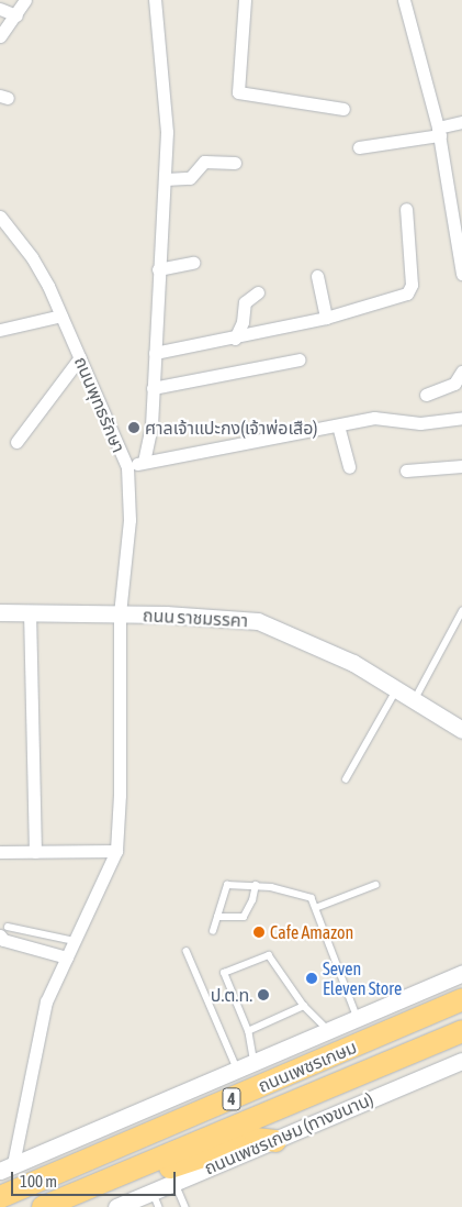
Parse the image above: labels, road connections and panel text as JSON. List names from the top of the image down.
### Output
{
  "streets": {
    "highway": ["ถนนเพชรเกษม", "4"],
    "main road": ["ถนน ราชมรรคา", "ถนนเพชรเกษม (ทางขนาน)"],
    "street": ["ถนนพุทธรักษา"]
  },
  "crossings": [
    ["ถนนพุทธรักษา", "ถนน ราชมรรคา"]
  ],
  "places": [
    "ศาลเจ้าแปะกง(เจ้าพ่อเสือ)",
    "Cafe Amazon",
    "Seven Eleven Store",
    "ป.ต.ท."
  ],
  "scale_bar": "100 m"
}
